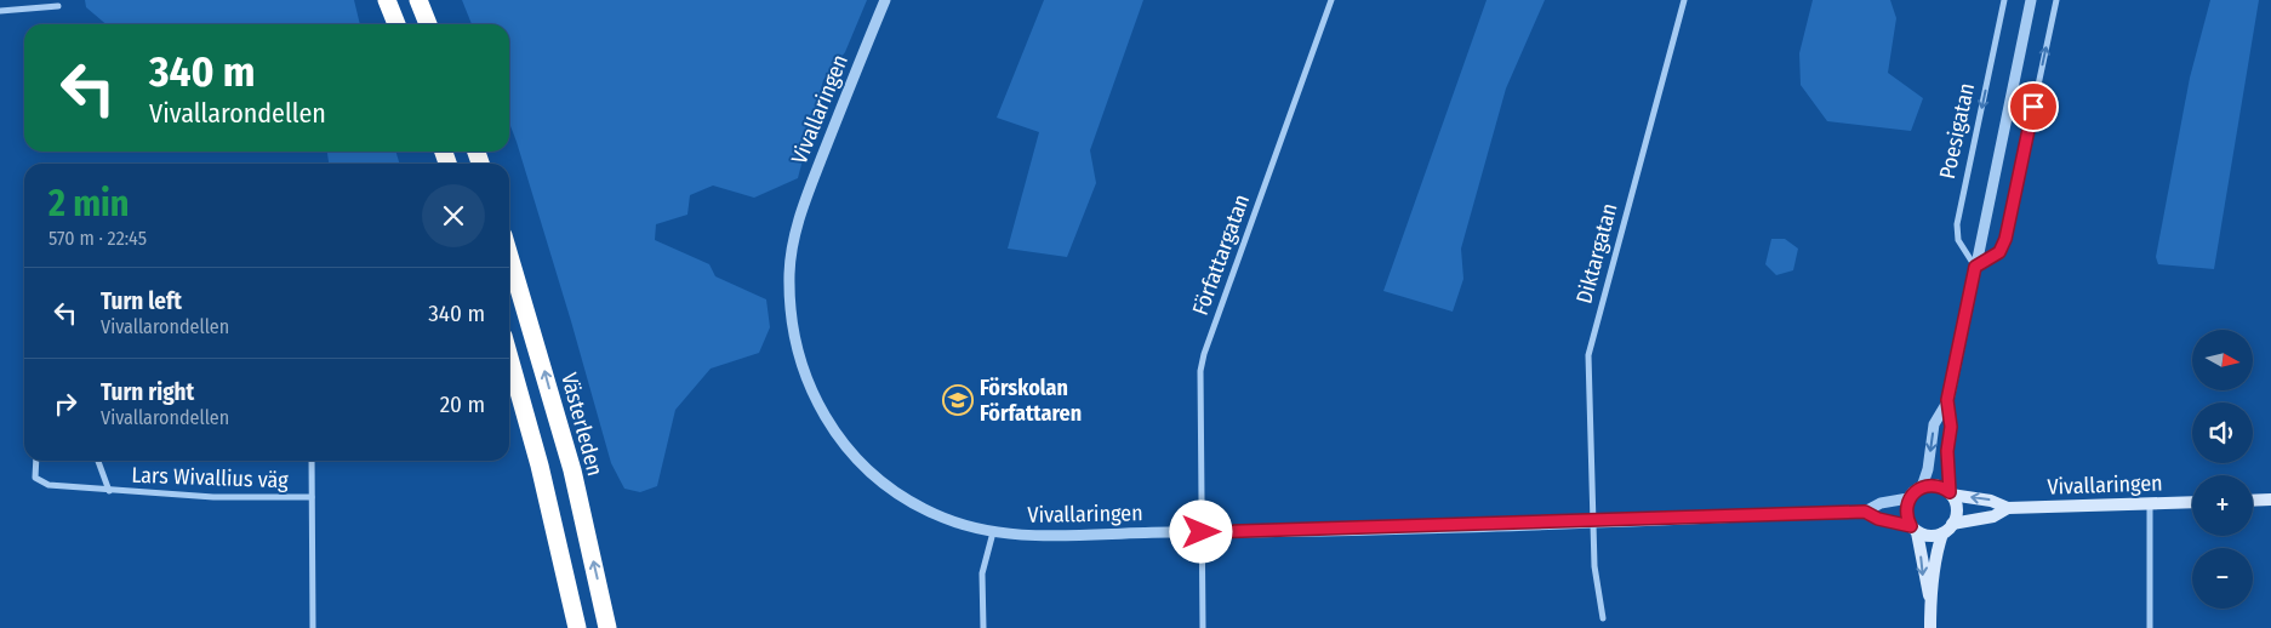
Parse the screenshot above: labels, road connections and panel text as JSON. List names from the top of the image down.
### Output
{
  "streets": {
    "highway": ["Västerleden"],
    "main road": ["Vivallaringen"],
    "street": [
      "Poesigatan",
      "Diktargatan",
      "Författargatan",
      "Lars Wivallius väg"
    ]
  },
  "crossings": [
    ["Vivallaringen", "Diktargatan"],
    ["Vivallaringen", "Författargatan"]
  ],
  "places": {
    "school or university": ["Förskolan Författaren"]
  },
  "north": "right",
  "page": {
    "turn": ["340 m", "Vivallarondellen"],
    "heading": ["2 min", "570 m · 22:45"],
    "list": [
      {
        "name": "Turn left",
        "note": "Vivallarondellen",
        "value": "340 m"
      },
      {
        "name": "Turn right",
        "note": "Vivallarondellen",
        "value": "20 m"
      }
    ],
    "map_buttons": ["+", "−"]
  }
}
